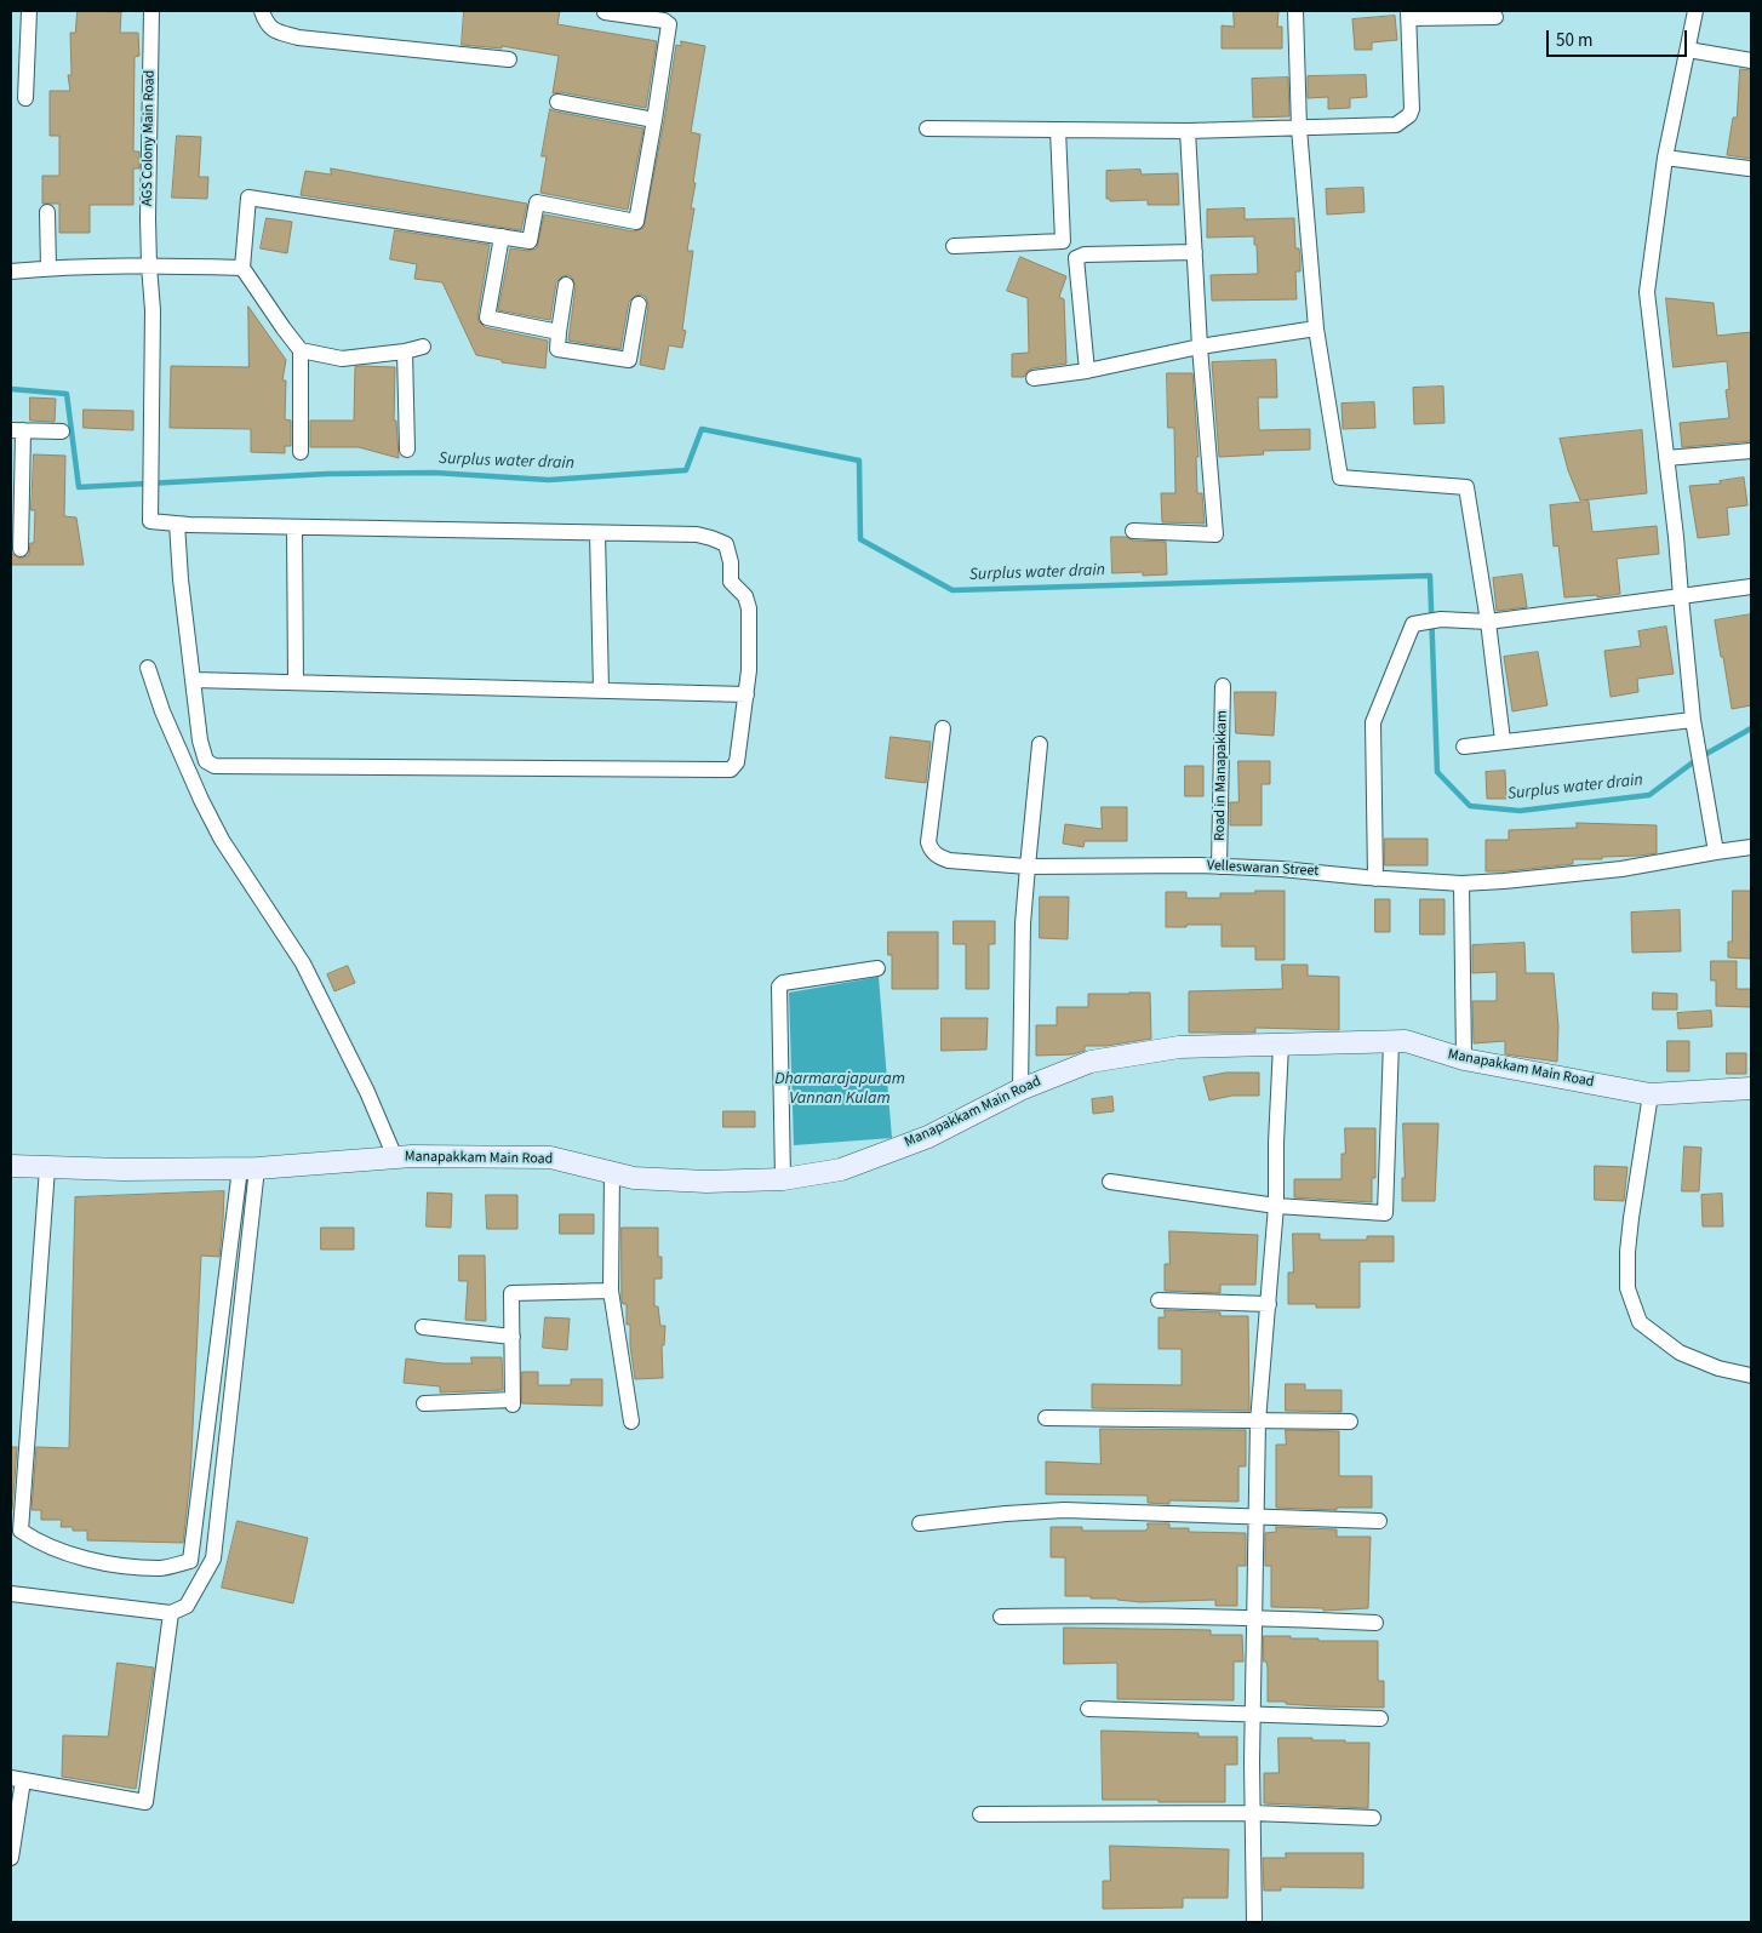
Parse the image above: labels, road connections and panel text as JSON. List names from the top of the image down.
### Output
{
  "streets": {
    "main road": ["Manapakkam Main Road"],
    "street": ["AGS Colony Main Road", "Road in Manapakkam", "Velleswaran Street"]
  },
  "crossings": [
    ["Road in Manapakkam", "Velleswaran Street"]
  ],
  "water": ["Surplus water drain", "Dharmarajapuram Vannan Kulam"],
  "scale_bar": "50 m"
}
